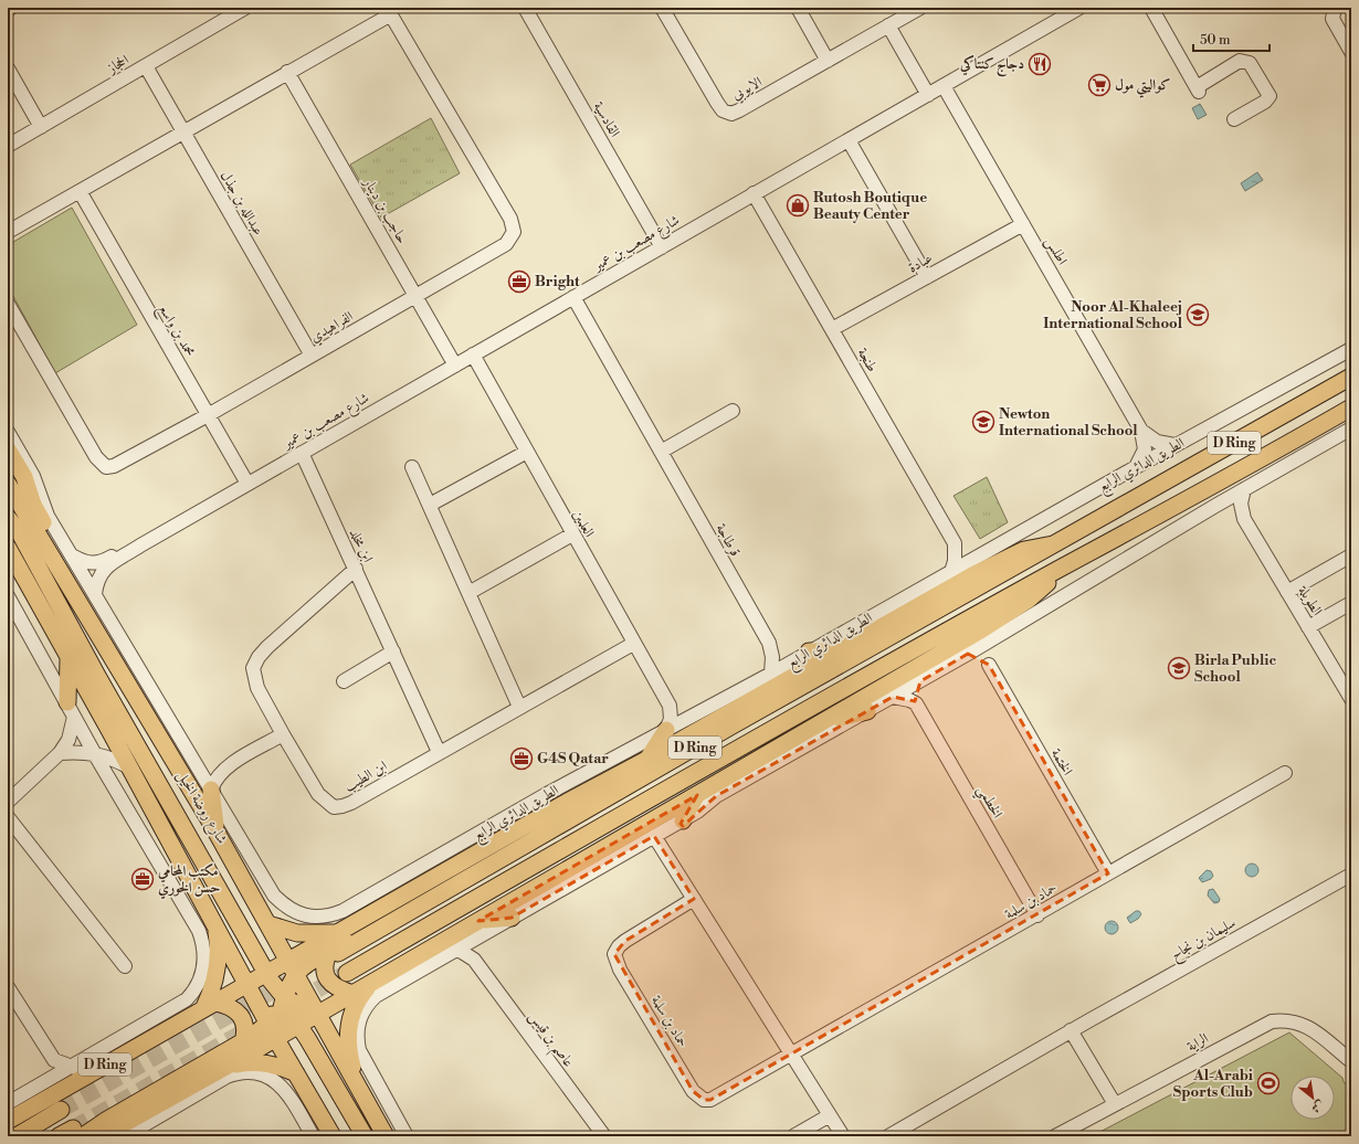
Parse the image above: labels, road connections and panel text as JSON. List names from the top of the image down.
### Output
{
  "streets": {
    "main road": ["D Ring", "الطريق الدائري الرابع", "شارع روضة الخيل"],
    "street": [
      "الحجاز",
      "الايوبي",
      "القادسية",
      "عبدالله بن جذل",
      "حاجب بن دينار",
      "شارع مصعب بن عمير",
      "اطلس",
      "عبادة",
      "الفراهيدي",
      "محمد بن واسع",
      "طنجة",
      "العلمين",
      "قرطاجة",
      "ابن مخلد",
      "الطويلة",
      "الختمة",
      "ابن الطيب",
      "الخطمي",
      "حماد بن سلمة",
      "سليمان بن نجاح",
      "عاصم بن قيس",
      "الراية"
    ]
  },
  "crossings": [
    ["الحجاز", "عبدالله بن جذل"],
    ["القادسية", "شارع مصعب بن عمير"],
    ["عبدالله بن جذل", "الفراهيدي"],
    ["حاجب بن دينار", "شارع مصعب بن عمير"],
    ["حاجب بن دينار", "الفراهيدي"],
    ["شارع مصعب بن عمير", "اطلس"],
    ["شارع مصعب بن عمير", "محمد بن واسع"],
    ["شارع مصعب بن عمير", "طنجة"],
    ["شارع مصعب بن عمير", "العلمين"],
    ["شارع مصعب بن عمير", "قرطاجة"],
    ["شارع مصعب بن عمير", "ابن مخلد"],
    ["شارع مصعب بن عمير", "شارع روضة الخيل"],
    ["اطلس", "عبادة"],
    ["اطلس", "الطريق الدائري الرابع"],
    ["عبادة", "طنجة"],
    ["الفراهيدي", "محمد بن واسع"],
    ["D Ring", "شارع روضة الخيل"],
    ["الطريق الدائري الرابع", "قرطاجة"],
    ["الطريق الدائري الرابع", "شارع روضة الخيل"],
    ["العلمين", "ابن الطيب"],
    ["ابن مخلد", "ابن الطيب"],
    ["الختمة", "حماد بن سلمة"],
    ["الخطمي", "حماد بن سلمة"]
  ],
  "places": {
    "restaurant": ["دجاج كنتاكي"],
    "supermarket": ["كواليتي مول"],
    "shop": ["Rutosh Boutique Beauty Center"],
    "office": ["Bright", "G4S Qatar", "مكتب المحامي حسن الخوري"],
    "school or university": ["Noor Al-Khaleej International School", "Newton International School", "Birla Public School"],
    "sports": ["Al-Arabi Sports Club"]
  },
  "scale_bar": "50 m",
  "north": "bottom right"
}
